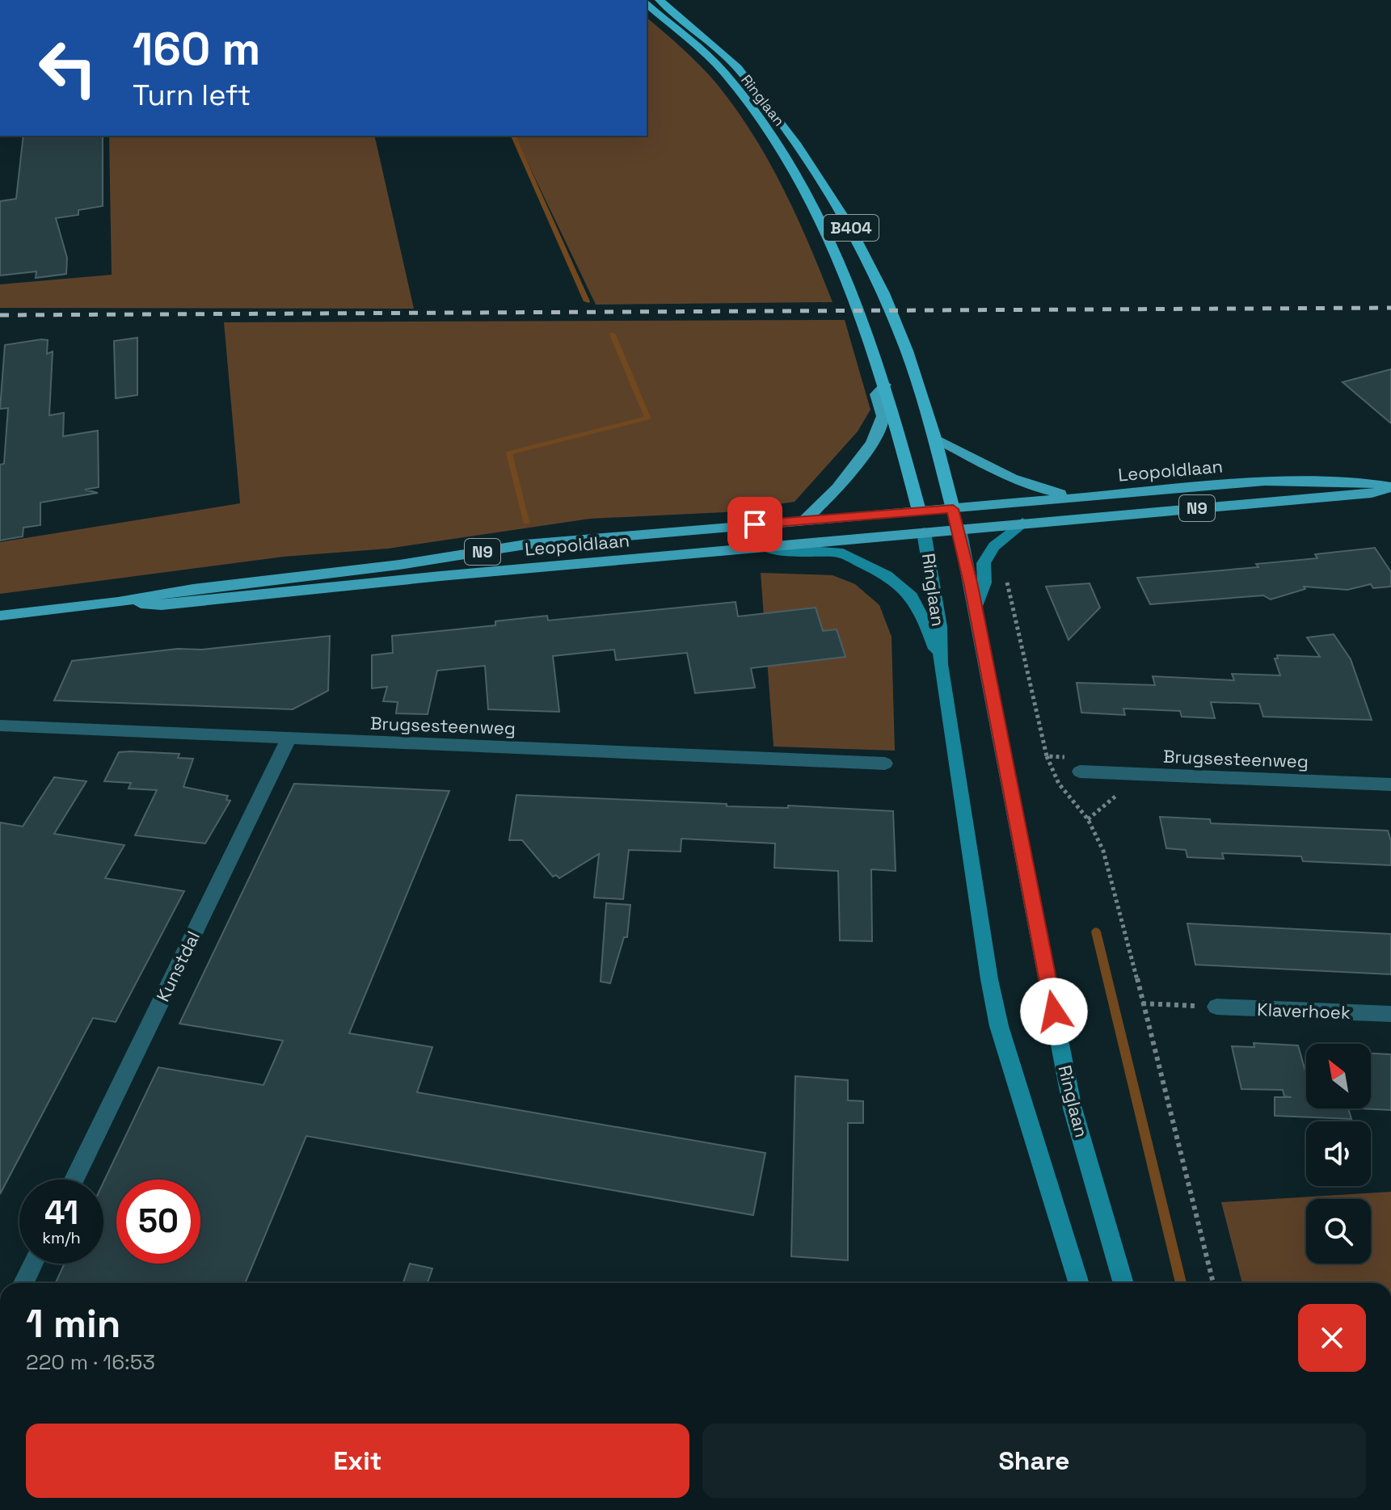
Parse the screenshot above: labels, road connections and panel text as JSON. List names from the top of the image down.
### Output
{
  "streets": {
    "highway": ["Ringlaan", "B404"],
    "main road": ["Leopoldlaan", "N9"],
    "street": ["Brugsesteenweg", "Kunstdal", "Klaverhoek"]
  },
  "crossings": [
    ["Ringlaan", "Leopoldlaan"],
    ["Ringlaan", "N9"],
    ["Leopoldlaan", "N9"],
    ["Brugsesteenweg", "Kunstdal"]
  ],
  "north": "top left",
  "page": {
    "turn": ["160 m", "Turn left"],
    "speed": "41 km/h",
    "limit": "50",
    "heading": ["1 min", "220 m · 16:53"],
    "buttons": ["Exit", "Share"]
  }
}
